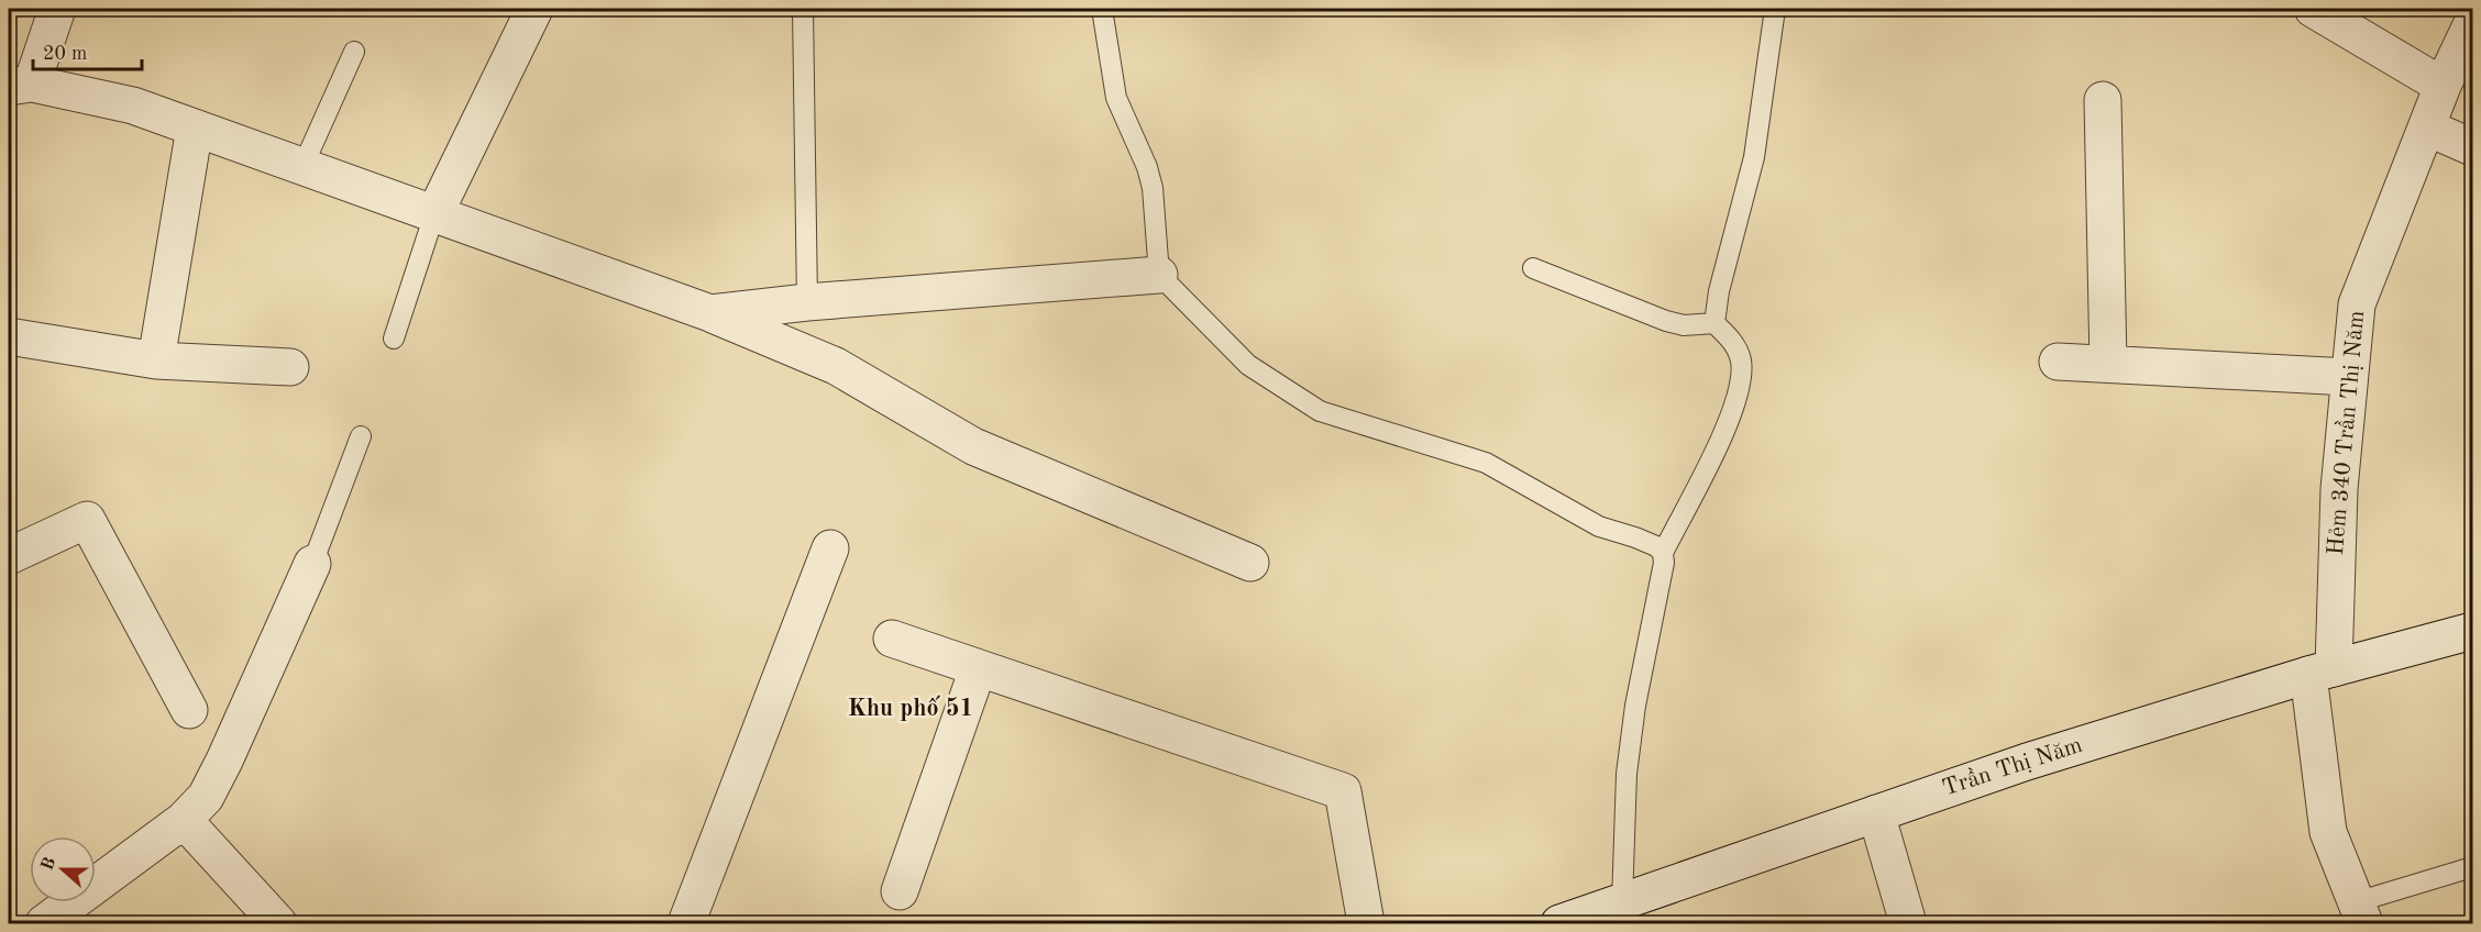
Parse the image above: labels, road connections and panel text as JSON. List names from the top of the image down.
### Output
{
  "streets": {
    "street": ["Hẻm 340 Trần Thị Năm", "Trần Thị Năm"]
  },
  "crossings": [
    ["Hẻm 340 Trần Thị Năm", "Trần Thị Năm"]
  ],
  "districts": ["Khu phố 51"],
  "scale_bar": "20 m",
  "north": "left"
}
